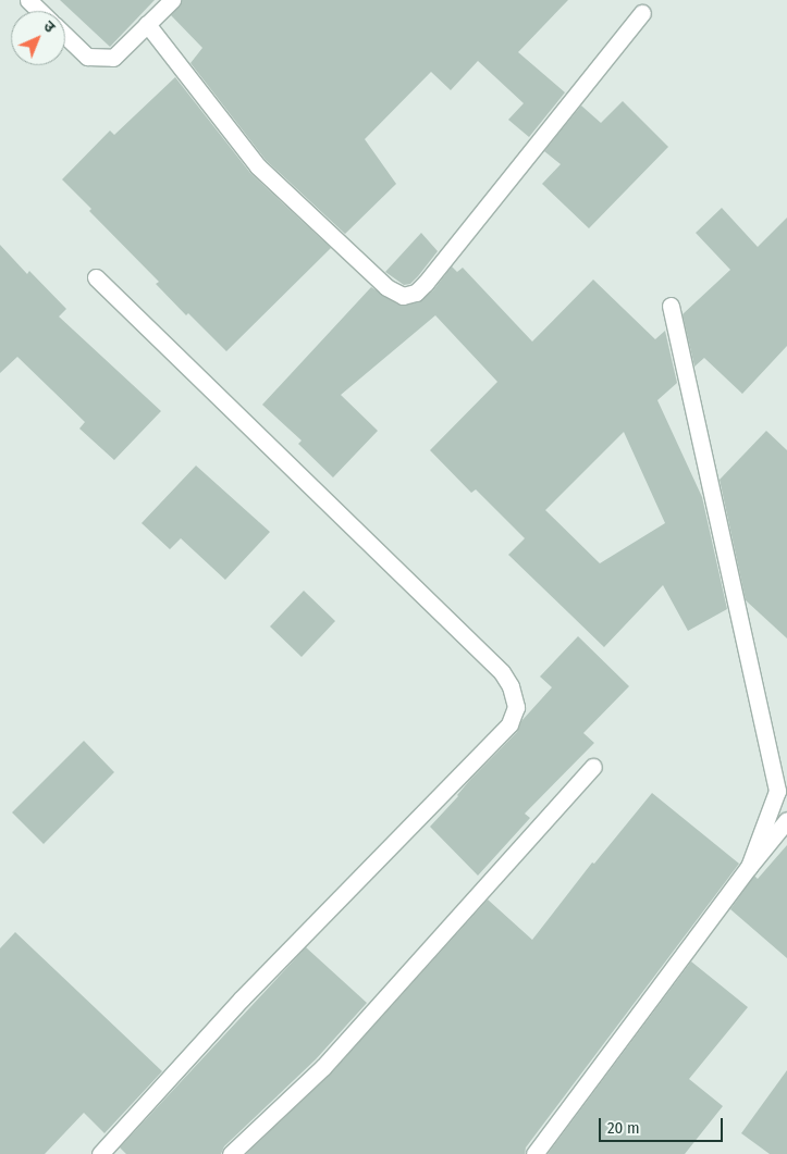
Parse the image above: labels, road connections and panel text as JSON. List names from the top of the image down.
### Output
{
  "scale_bar": "20 m",
  "north": "top right"
}
